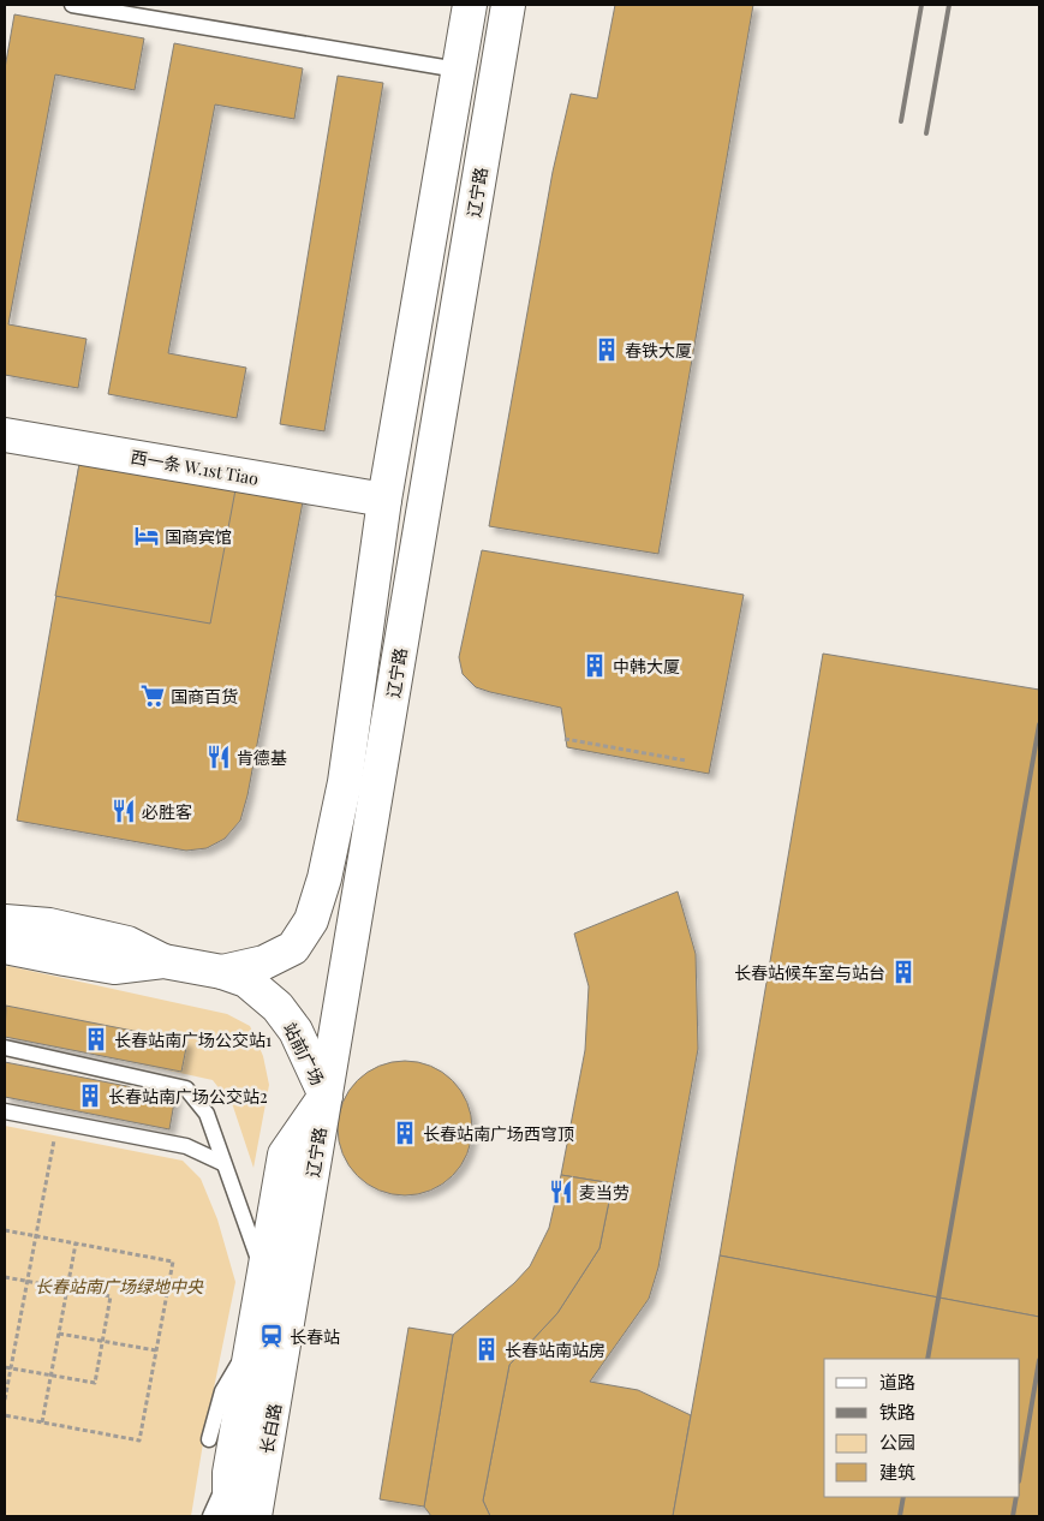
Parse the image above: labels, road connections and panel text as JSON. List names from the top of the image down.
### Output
{
  "streets": {
    "main road": [
      "辽宁路",
      "西一条 W.1st Tiao",
      "站前广场",
      "长白路"
    ]
  },
  "crossings": [
    ["辽宁路", "站前广场"],
    ["辽宁路", "长白路"]
  ],
  "parks": ["长春站南广场绿地中央"],
  "places": {
    "building": [
      "春铁大厦",
      "中韩大厦",
      "长春站候车室与站台",
      "长春站南广场公交站1",
      "长春站南广场公交站2",
      "长春站南广场西穹顶",
      "长春站南站房"
    ],
    "hotel": ["国商宾馆"],
    "supermarket": ["国商百货"],
    "restaurant": ["肯德基", "必胜客", "麦当劳"],
    "station": ["长春站"]
  },
  "legend": [
    "道路",
    "铁路",
    "公园",
    "建筑"
  ]
}
